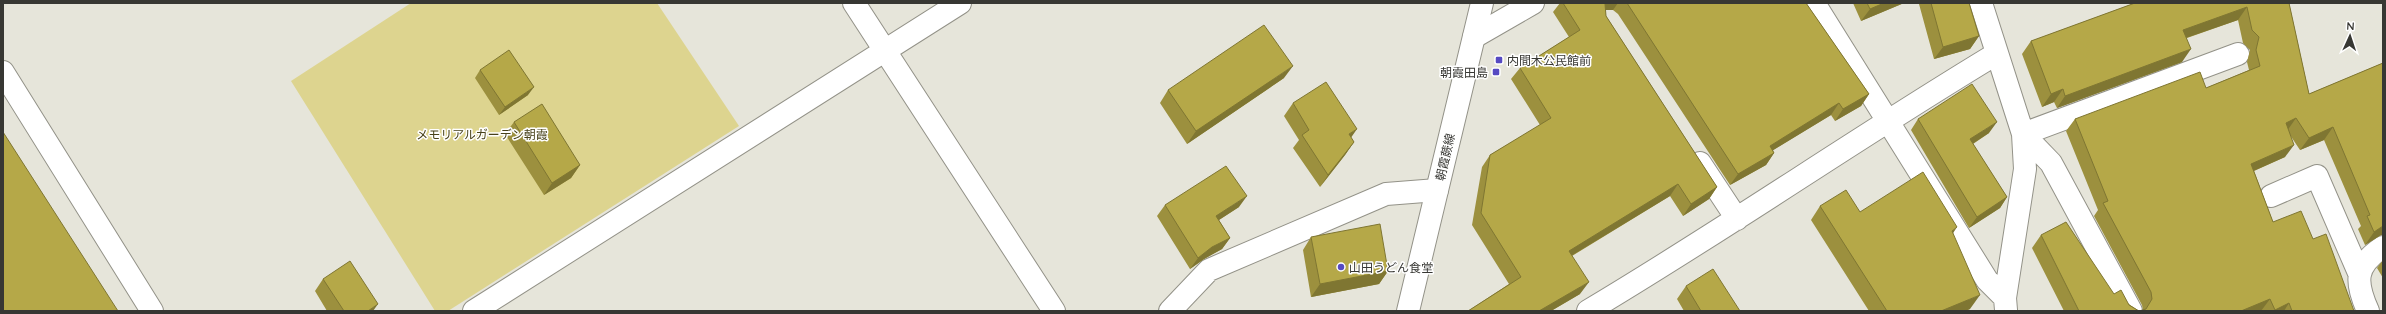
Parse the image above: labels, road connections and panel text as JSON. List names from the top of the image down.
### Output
{
  "streets": {
    "street": ["朝霞蕨線"]
  },
  "parks": ["メモリアルガーデン朝霞"],
  "places": {
    "transit": ["内間木公民館前", "朝霞田島"],
    "other": ["山田うどん食堂"]
  },
  "north": "top"
}
